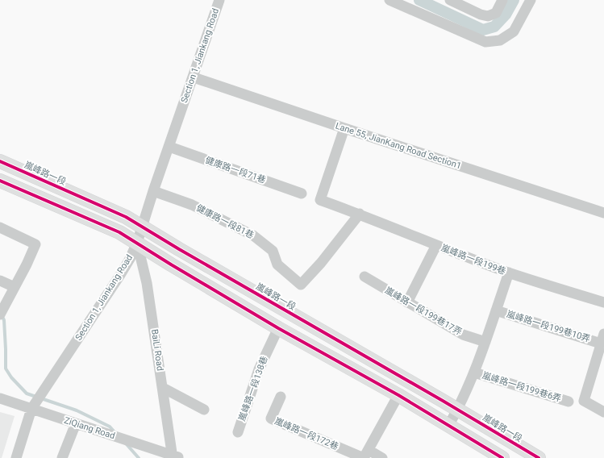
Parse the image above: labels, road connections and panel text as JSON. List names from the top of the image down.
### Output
{
  "streets": {
    "main road": ["嵐峰路一段"],
    "street": [
      "Section 1, Jiankang Road",
      "Lane 55, JianKang Road Section1",
      "健康路一段71巷",
      "健康路一段81巷",
      "嵐峰路一段199巷",
      "嵐峰路一段199巷17弄",
      "嵐峰路一段199巷10弄",
      "BaiLi Road",
      "嵐峰路一段199巷6弄",
      "嵐峰路一段138巷",
      "ZiQiang Road",
      "嵐峰路一段172巷"
    ]
  },
  "crossings": [
    ["Section 1, Jiankang Road", "Lane 55, JianKang Road Section1"],
    ["Section 1, Jiankang Road", "健康路一段71巷"],
    ["Section 1, Jiankang Road", "嵐峰路一段"],
    ["Section 1, Jiankang Road", "健康路一段81巷"],
    ["Section 1, Jiankang Road", "BaiLi Road"],
    ["Section 1, Jiankang Road", "ZiQiang Road"],
    ["Lane 55, JianKang Road Section1", "嵐峰路一段199巷"],
    ["嵐峰路一段", "嵐峰路一段199巷"],
    ["健康路一段81巷", "嵐峰路一段199巷"],
    ["嵐峰路一段199巷", "嵐峰路一段199巷17弄"],
    ["嵐峰路一段199巷", "嵐峰路一段199巷10弄"],
    ["嵐峰路一段199巷", "嵐峰路一段199巷6弄"],
    ["BaiLi Road", "ZiQiang Road"]
  ]
}
